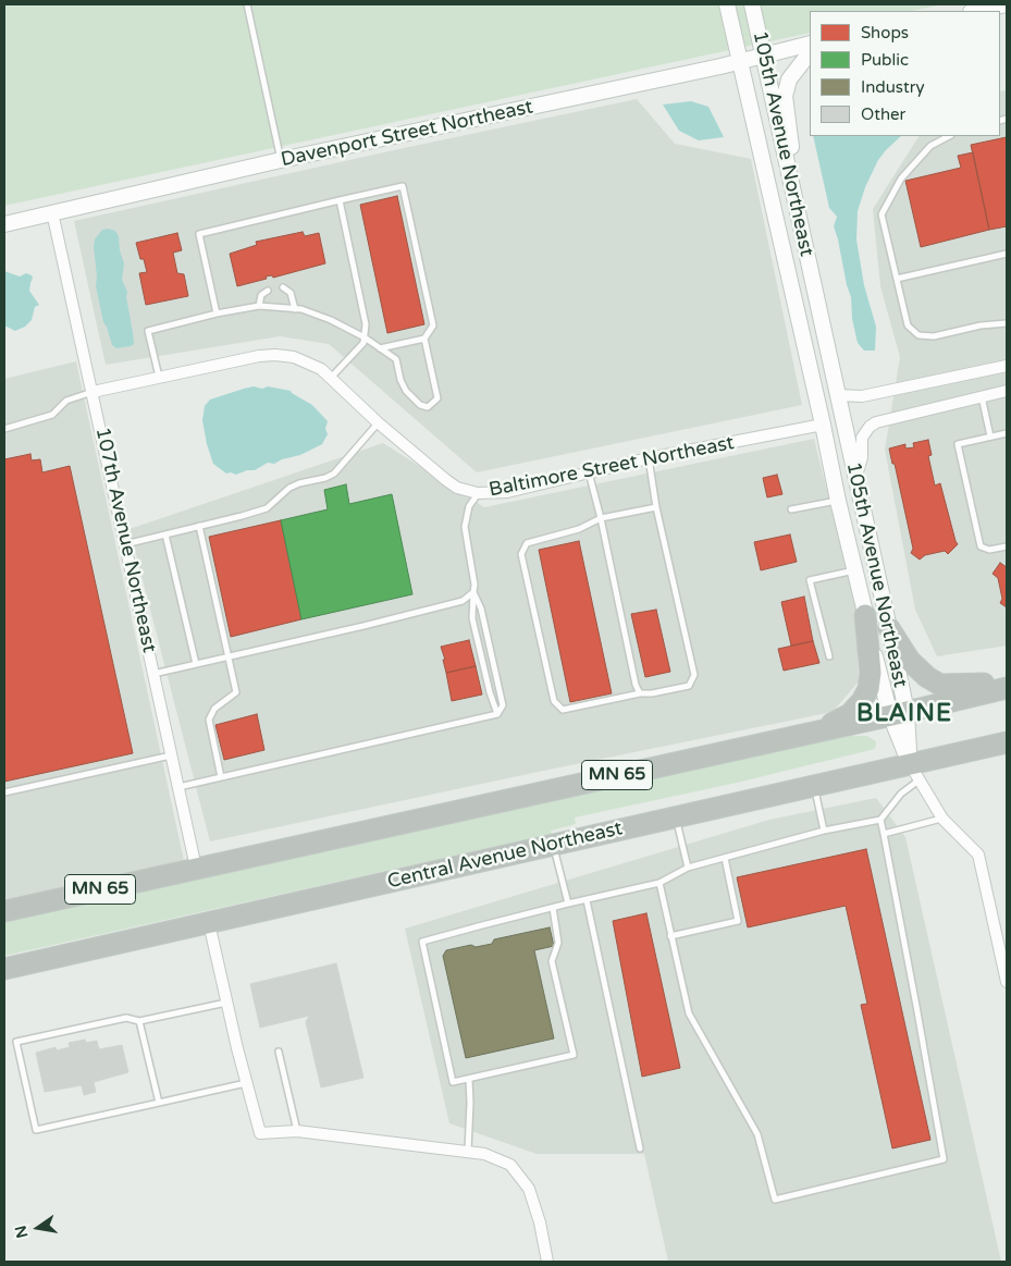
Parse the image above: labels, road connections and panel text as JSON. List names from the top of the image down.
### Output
{
  "streets": {
    "highway": ["MN 65", "Central Avenue Northeast"],
    "street": [
      "Davenport Street Northeast",
      "105th Avenue Northeast",
      "Baltimore Street Northeast",
      "107th Avenue Northeast"
    ]
  },
  "crossings": [
    ["Davenport Street Northeast", "105th Avenue Northeast"],
    ["Davenport Street Northeast", "107th Avenue Northeast"],
    ["105th Avenue Northeast", "Baltimore Street Northeast"],
    ["105th Avenue Northeast", "MN 65"],
    ["105th Avenue Northeast", "Central Avenue Northeast"],
    ["Baltimore Street Northeast", "107th Avenue Northeast"],
    ["107th Avenue Northeast", "MN 65"]
  ],
  "districts": ["BLAINE"],
  "legend": [
    "Shops",
    "Public",
    "Industry",
    "Other"
  ],
  "north": "left"
}
